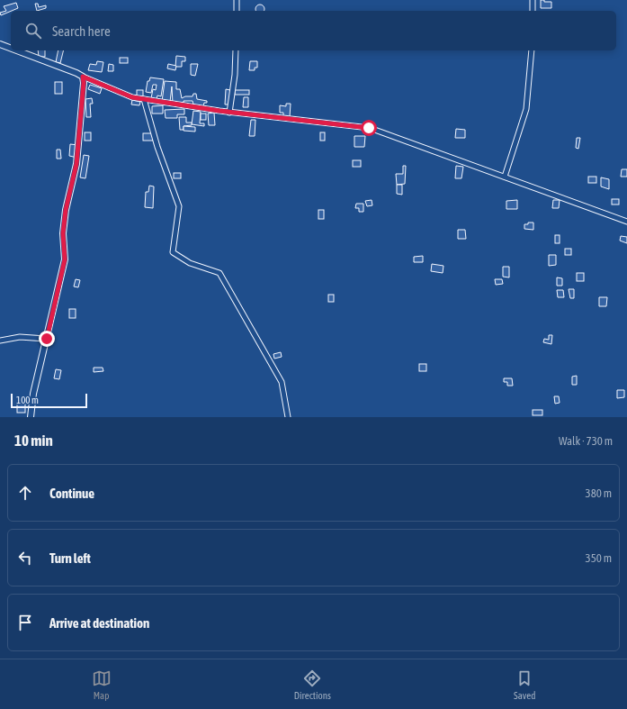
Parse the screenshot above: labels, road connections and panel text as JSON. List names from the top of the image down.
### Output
{
  "scale_bar": "100 m",
  "page": {
    "search": "Search here",
    "scale": "100 m",
    "heading": ["10 min", "Walk · 730 m"],
    "list": [
      ["Continue", "380 m"],
      ["Turn left", "350 m"],
      "Arrive at destination"
    ],
    "nav": ["Map", "Directions", "Saved"]
  }
}
